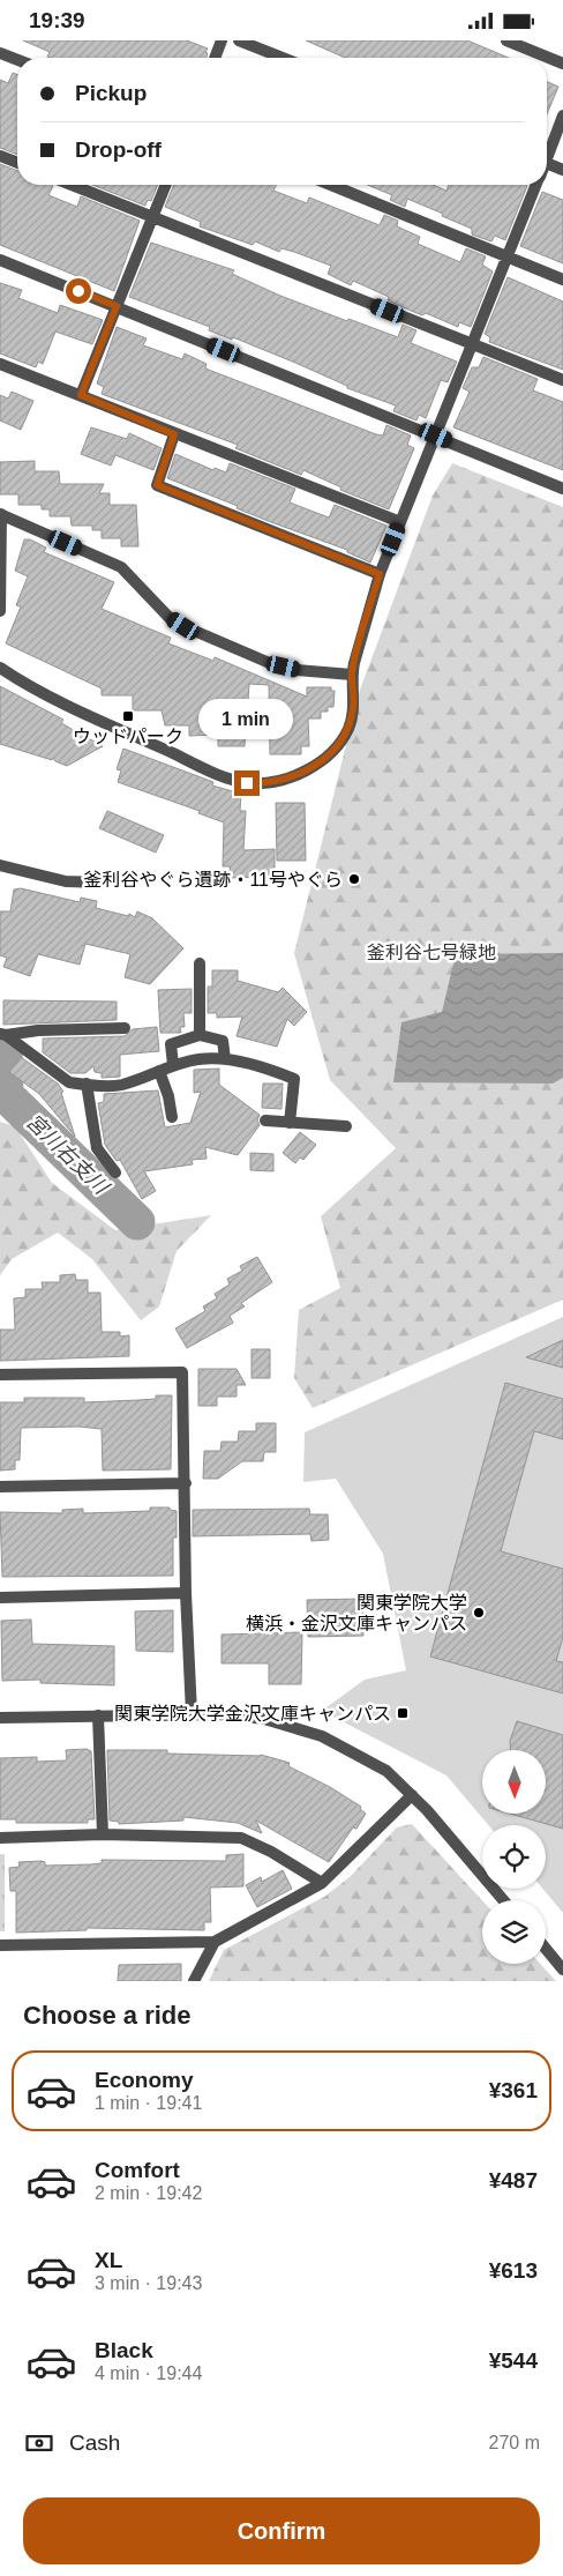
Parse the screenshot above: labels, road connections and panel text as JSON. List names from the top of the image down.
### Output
{
  "water": ["宮川右支川"],
  "parks": ["釜利谷七号緑地"],
  "places": {
    "transit": ["ウッドパーク", "関東学院大学金沢文庫キャンパス"],
    "other": ["釜利谷やぐら遺跡・11号やぐら", "関東学院大学 横浜・金沢文庫キャンパス"]
  },
  "north": "bottom",
  "page": {
    "status": "19:39",
    "banner": ["Pickup", "Drop-off"],
    "bubble": "1 min",
    "heading": "Choose a ride",
    "list": [
      {
        "name": "Economy",
        "note": "1 min · 19:41",
        "value": "¥361"
      },
      {
        "name": "Comfort",
        "note": "2 min · 19:42",
        "value": "¥487"
      },
      {
        "name": "XL",
        "note": "3 min · 19:43",
        "value": "¥613"
      },
      {
        "name": "Black",
        "note": "4 min · 19:44",
        "value": "¥544"
      }
    ],
    "pay": ["Cash", "270 m"],
    "buttons": "Confirm"
  }
}
